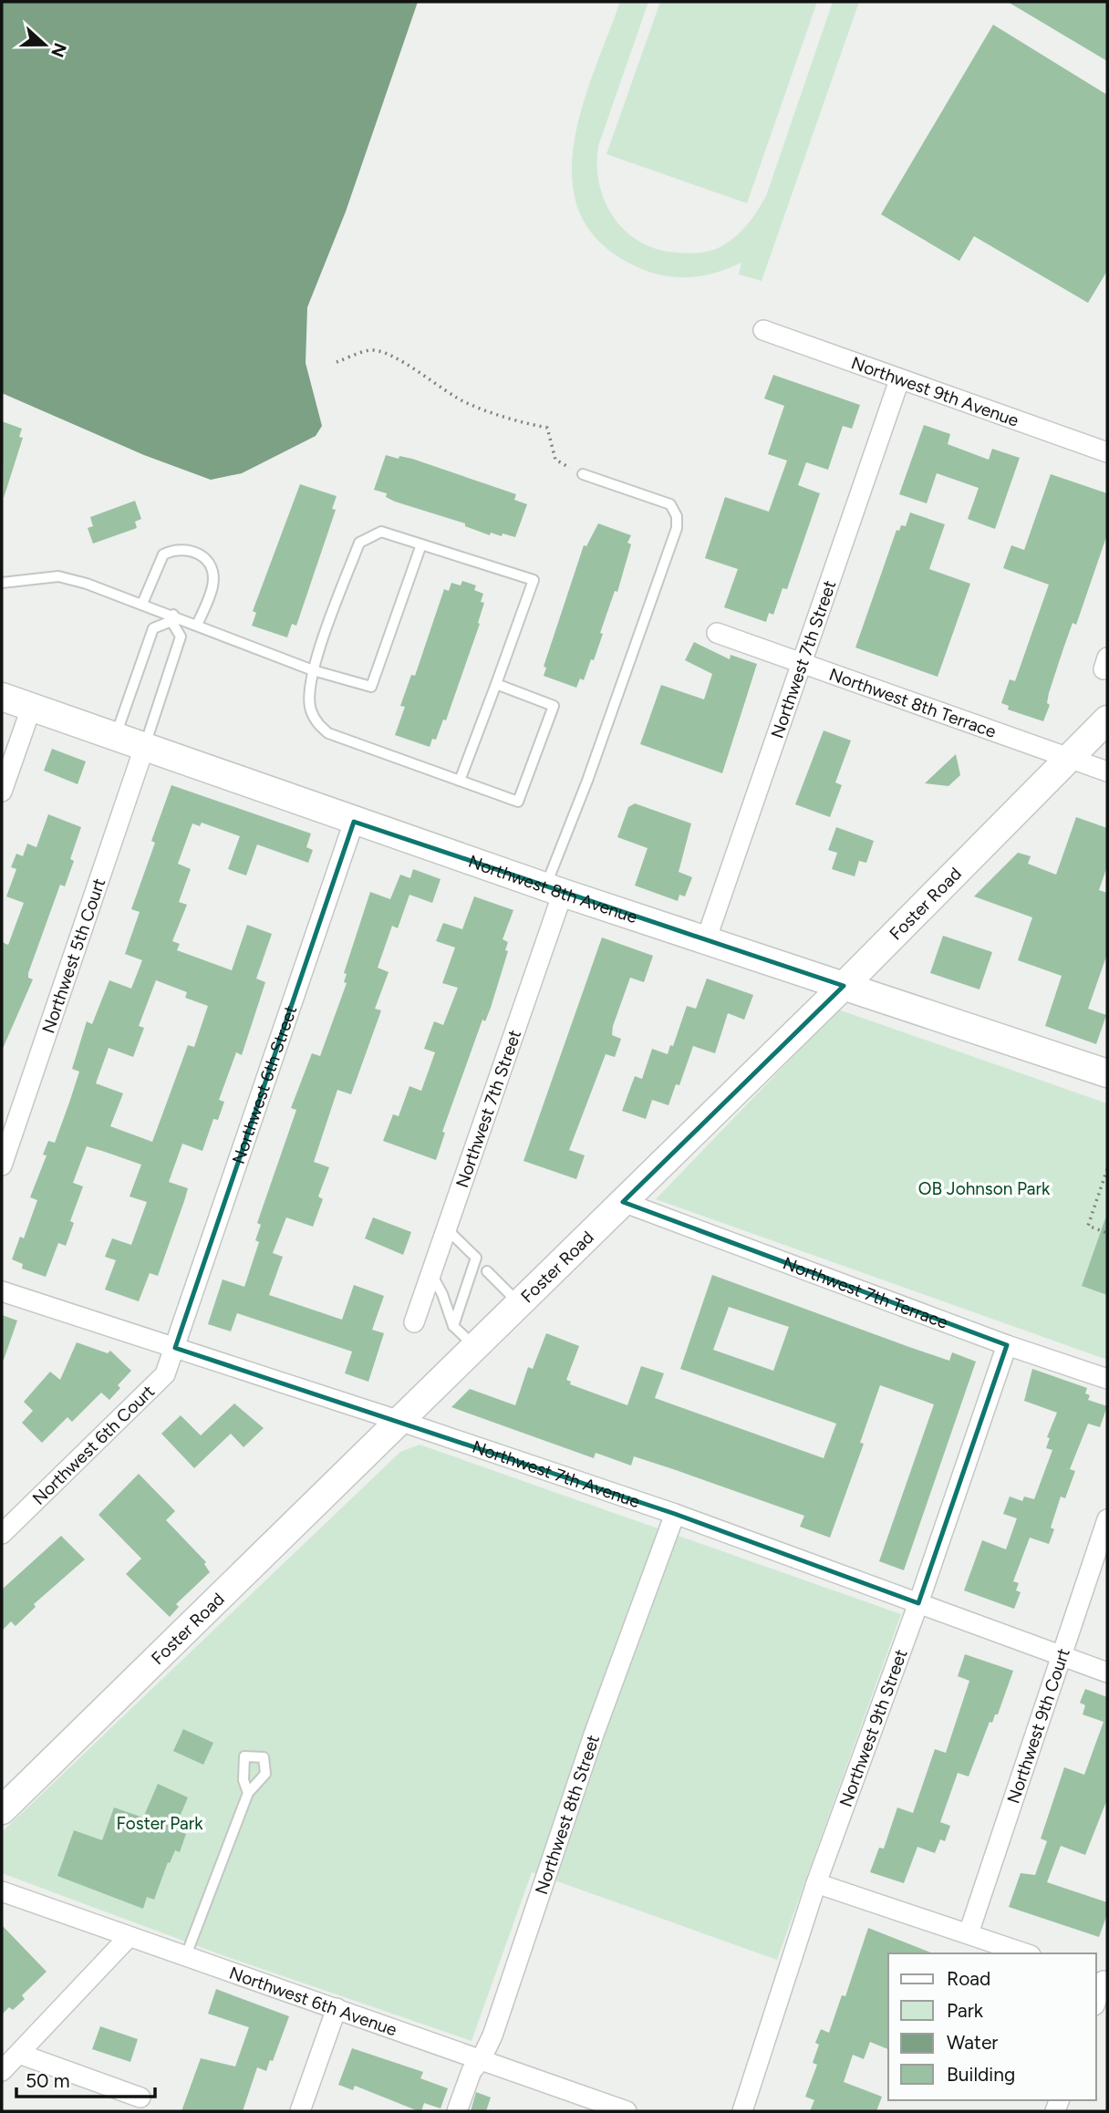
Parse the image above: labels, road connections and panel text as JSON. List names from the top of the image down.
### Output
{
  "streets": {
    "street": [
      "Northwest 9th Avenue",
      "Northwest 7th Street",
      "Northwest 8th Terrace",
      "Northwest 8th Avenue",
      "Foster Road",
      "Northwest 5th Court",
      "Northwest 6th Street",
      "Northwest 7th Terrace",
      "Northwest 6th Court",
      "Northwest 7th Avenue",
      "Northwest 9th Court",
      "Northwest 9th Street",
      "Northwest 8th Street",
      "Northwest 6th Avenue"
    ]
  },
  "crossings": [
    ["Northwest 9th Avenue", "Northwest 7th Street"],
    ["Northwest 7th Street", "Northwest 8th Terrace"],
    ["Northwest 7th Street", "Northwest 8th Avenue"],
    ["Northwest 8th Terrace", "Foster Road"],
    ["Northwest 8th Avenue", "Foster Road"],
    ["Northwest 8th Avenue", "Northwest 5th Court"],
    ["Northwest 8th Avenue", "Northwest 6th Street"],
    ["Foster Road", "Northwest 7th Terrace"],
    ["Foster Road", "Northwest 7th Avenue"],
    ["Northwest 6th Street", "Northwest 6th Court"],
    ["Northwest 6th Street", "Northwest 7th Avenue"],
    ["Northwest 7th Terrace", "Northwest 9th Street"],
    ["Northwest 6th Court", "Northwest 7th Avenue"],
    ["Northwest 7th Avenue", "Northwest 9th Court"],
    ["Northwest 7th Avenue", "Northwest 9th Street"],
    ["Northwest 7th Avenue", "Northwest 8th Street"],
    ["Northwest 8th Street", "Northwest 6th Avenue"]
  ],
  "parks": ["OB Johnson Park", "Foster Park"],
  "legend": [
    "Road",
    "Park",
    "Water",
    "Building"
  ],
  "scale_bar": "50 m",
  "north": "right"
}
